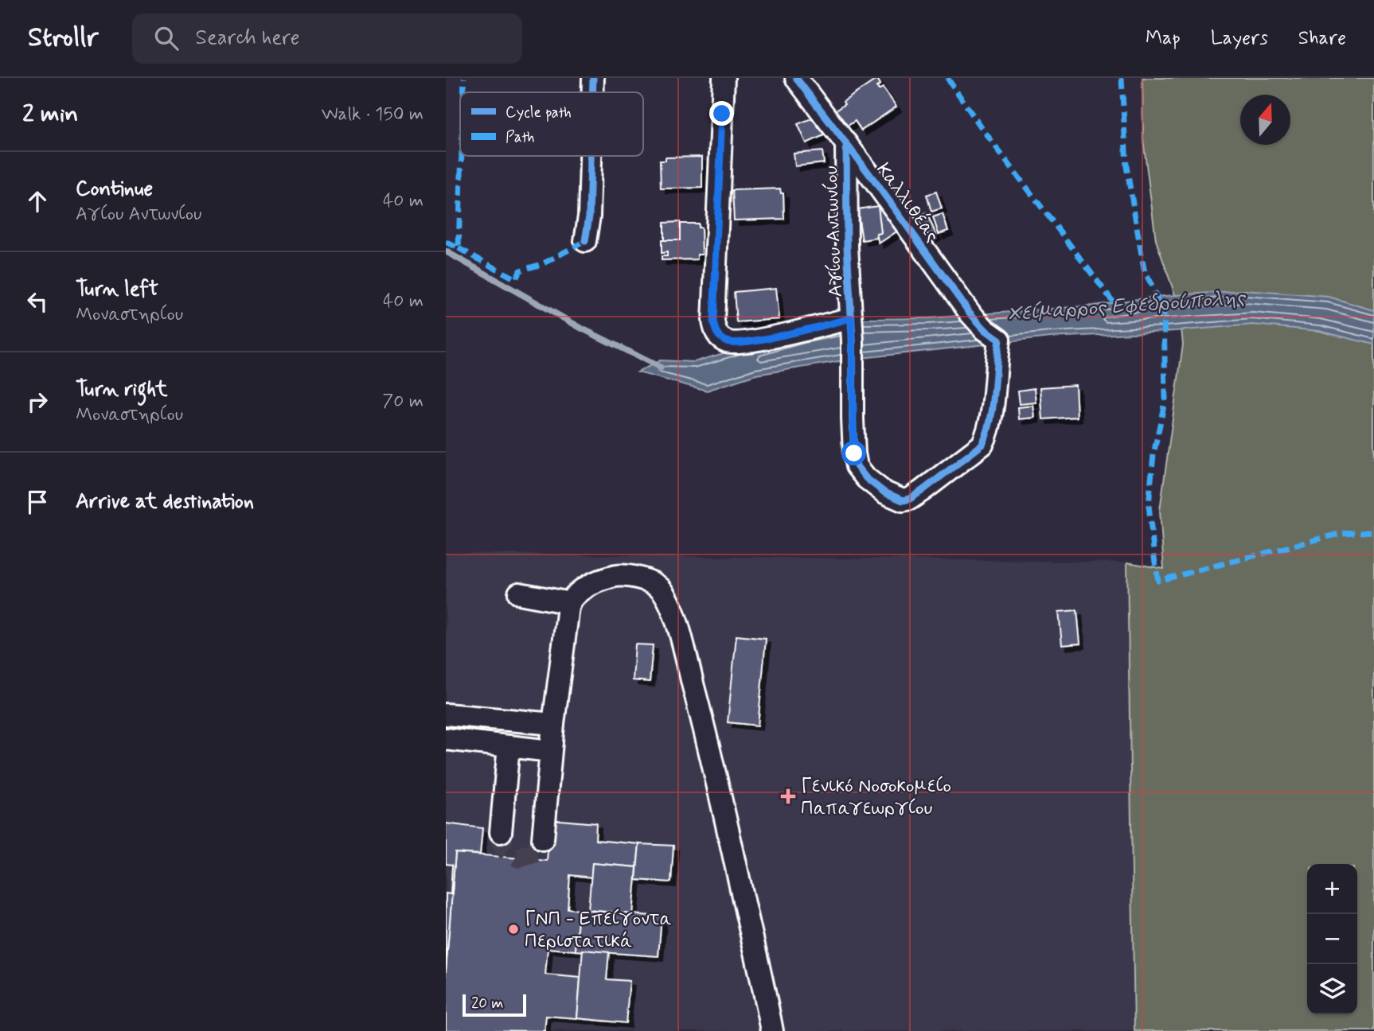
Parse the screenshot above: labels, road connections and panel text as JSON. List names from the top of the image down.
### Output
{
  "streets": {
    "street": ["Καλλιθέας", "Αγίου Αντωνίου"]
  },
  "crossings": [
    ["Καλλιθέας", "Αγίου Αντωνίου"]
  ],
  "water": ["Χείμαρρος Εφεδρούπολης"],
  "places": {
    "health": ["Γενικό Νοσοκομείο Παπαγεωργίου"],
    "other": ["ΓΝΠ - Επείγοντα Περιστατικά"]
  },
  "legend": ["Cycle path", "Path"],
  "scale_bar": "20 m",
  "north": "top",
  "page": {
    "header": "Strollr",
    "search": "Search here",
    "nav": ["Map", "Layers", "Share"],
    "heading": ["2 min", "Walk · 150 m"],
    "list": [
      ["Continue", "Αγίου Αντωνίου", "40 m"],
      ["Turn left", "Μοναστηρίου", "40 m"],
      ["Turn right", "Μοναστηρίου", "70 m"],
      "Arrive at destination"
    ],
    "map_buttons": ["+", "−"],
    "scale": "20 m"
  }
}
